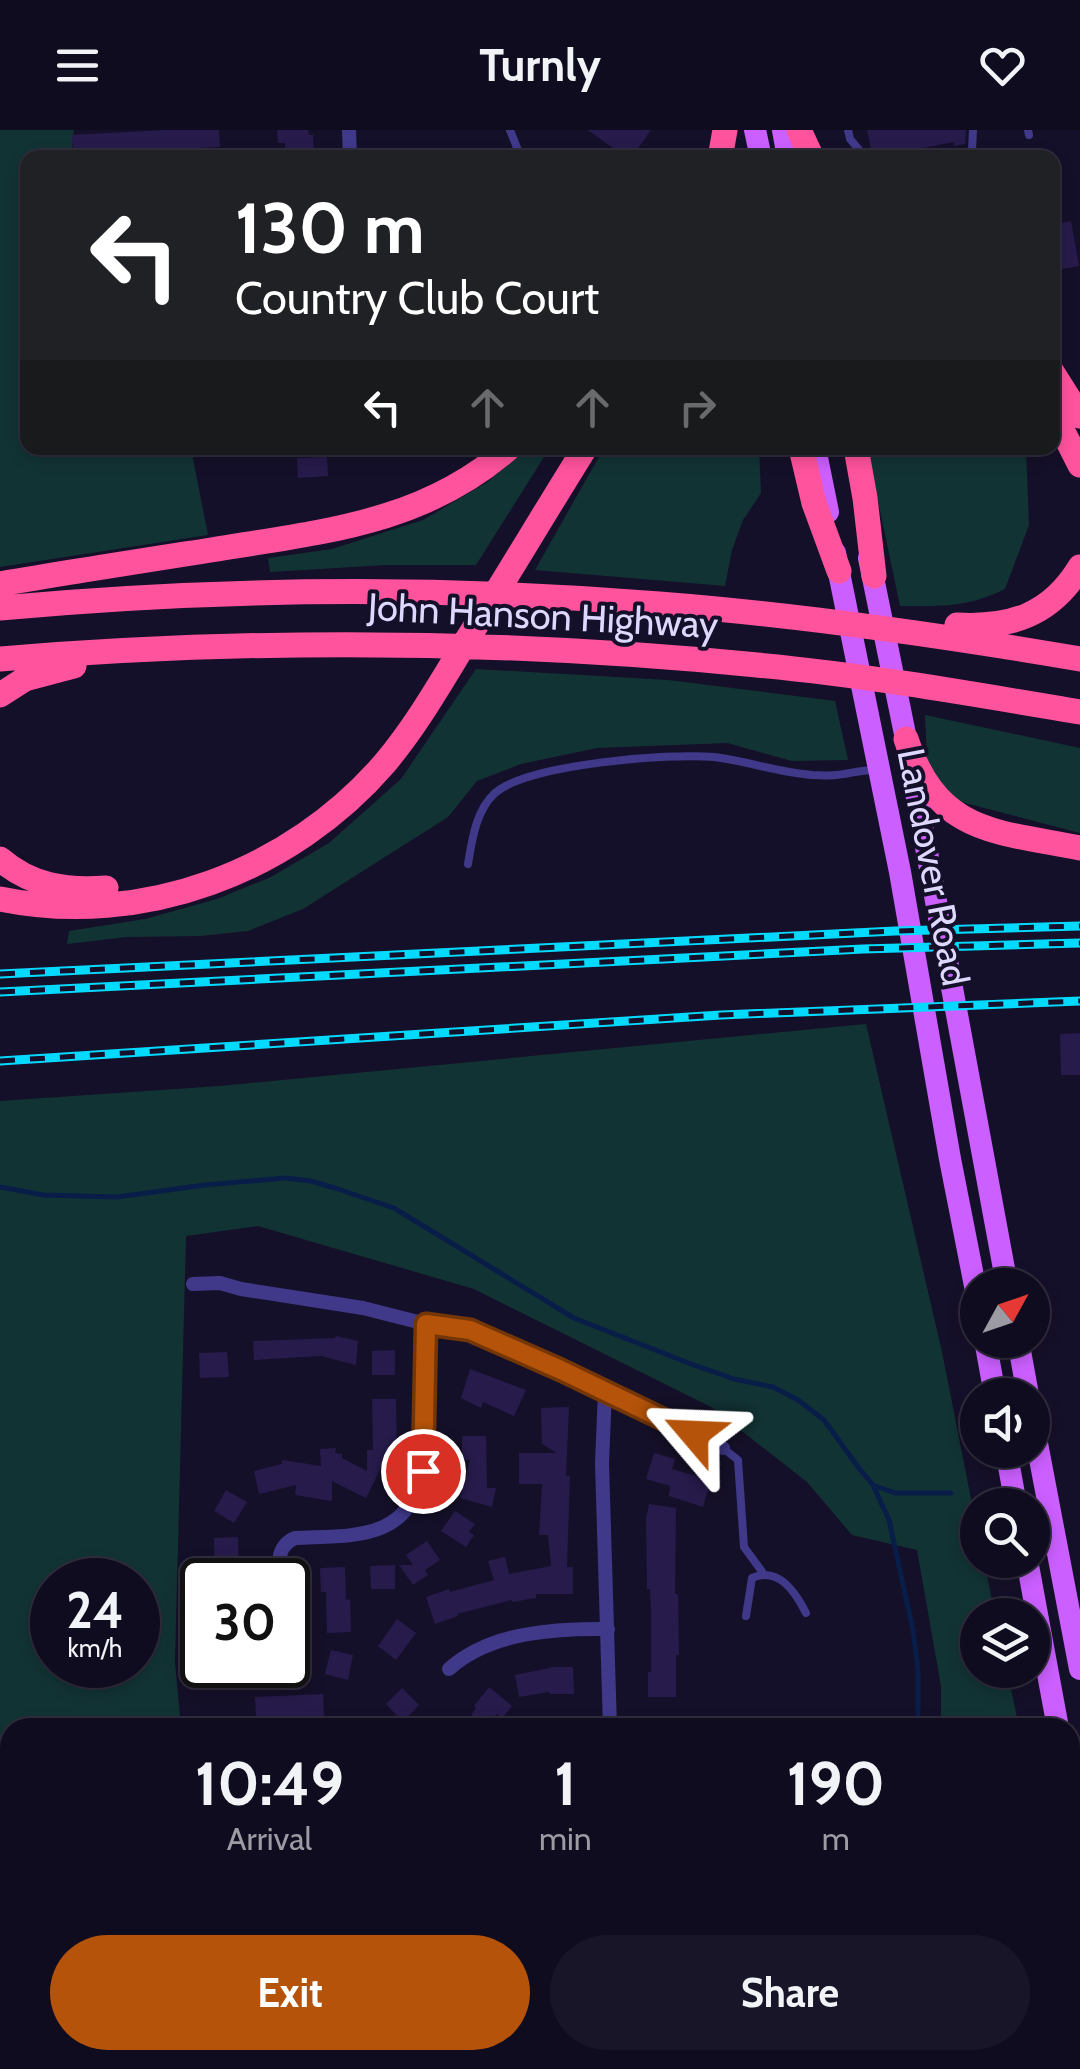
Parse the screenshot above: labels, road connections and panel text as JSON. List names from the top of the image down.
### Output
{
  "streets": {
    "highway": ["John Hanson Highway"],
    "main road": ["Landover Road"]
  },
  "north": "top right",
  "page": {
    "header": "Turnly",
    "turn": ["130 m", "Country Club Court"],
    "speed": "24 km/h",
    "limit": "30",
    "eta": [
      "10:49",
      "Arrival",
      "1",
      "min",
      "190",
      "m"
    ],
    "buttons": ["Exit", "Share"]
  }
}
